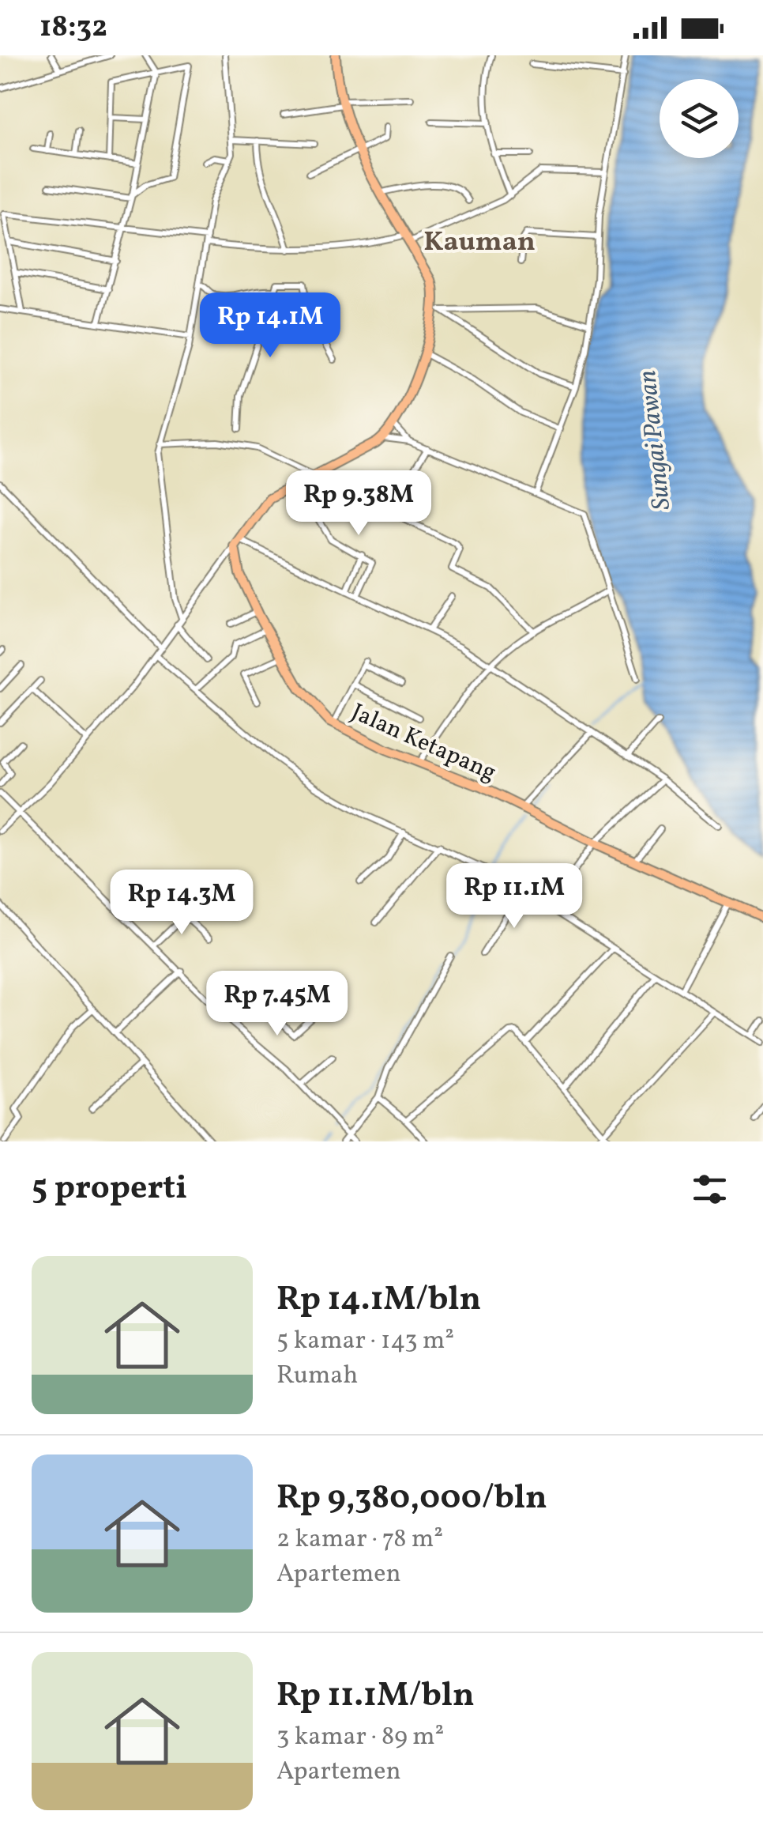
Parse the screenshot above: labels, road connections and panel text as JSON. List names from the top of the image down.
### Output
{
  "streets": {
    "main road": ["Jalan Ketapang"]
  },
  "districts": ["Kauman"],
  "water": ["Sungai Pawan"],
  "page": {
    "status": "18:32",
    "price": [
      "Rp 14.1M",
      "Rp 9.38M",
      "Rp 11.1M",
      "Rp 14.3M",
      "Rp 7.45M"
    ],
    "heading": "5 properti",
    "list": [
      {
        "name": "Rp 14.1M/bln",
        "note": "5 kamar · 143 m² · Rumah"
      },
      {
        "name": "Rp 9,380,000/bln",
        "note": "2 kamar · 78 m² · Apartemen"
      },
      {
        "name": "Rp 11.1M/bln",
        "note": "3 kamar · 89 m² · Apartemen"
      }
    ]
  }
}
